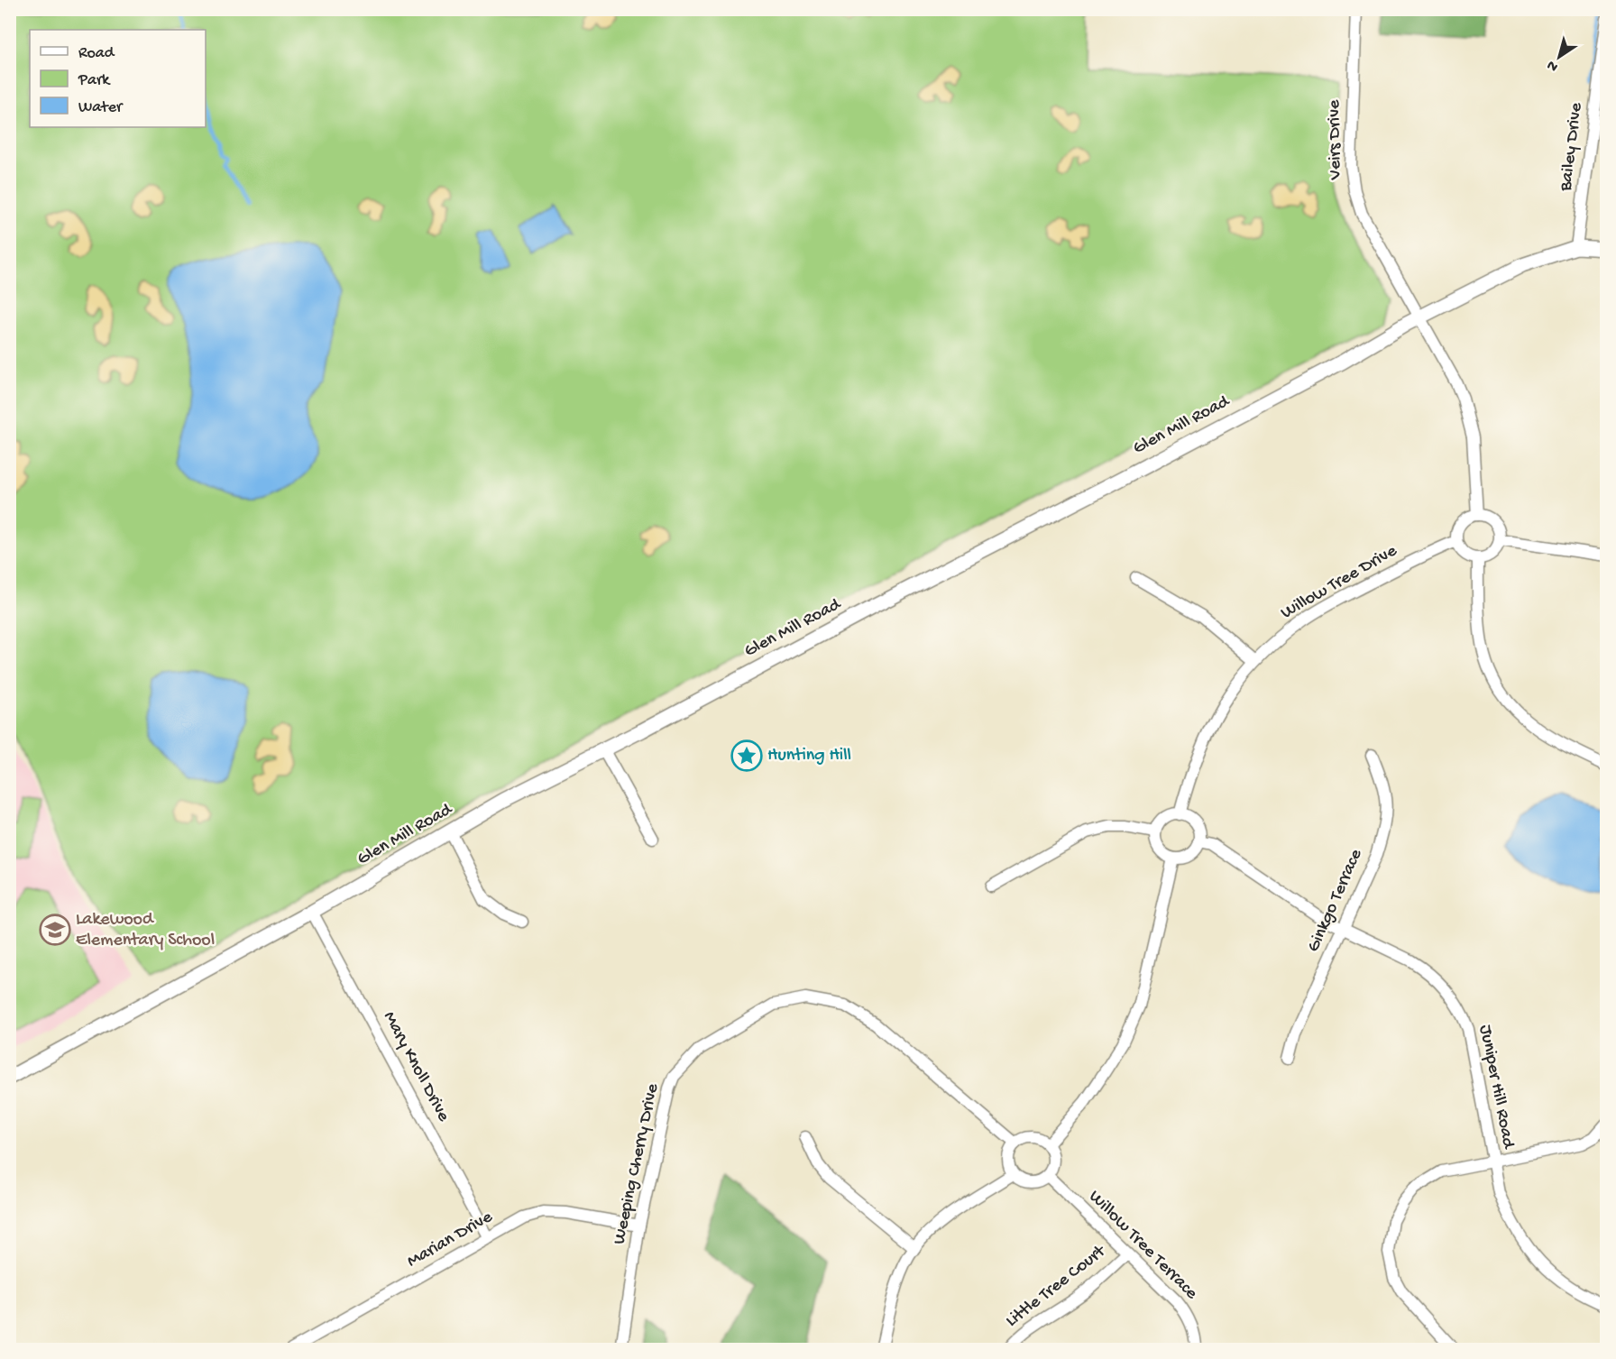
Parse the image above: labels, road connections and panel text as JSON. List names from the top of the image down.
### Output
{
  "streets": {
    "main road": ["Glen Mill Road"],
    "street": [
      "Veirs Drive",
      "Bailey Drive",
      "Willow Tree Drive",
      "Ginkgo Terrace",
      "Mary Knoll Drive",
      "Juniper Hill Road",
      "Weeping Cherry Drive",
      "Marian Drive",
      "Willow Tree Terrace",
      "Little Tree Court"
    ]
  },
  "crossings": [
    ["Veirs Drive", "Glen Mill Road"],
    ["Veirs Drive", "Willow Tree Drive"],
    ["Bailey Drive", "Glen Mill Road"],
    ["Glen Mill Road", "Mary Knoll Drive"],
    ["Willow Tree Drive", "Juniper Hill Road"],
    ["Ginkgo Terrace", "Juniper Hill Road"],
    ["Mary Knoll Drive", "Marian Drive"],
    ["Weeping Cherry Drive", "Marian Drive"],
    ["Weeping Cherry Drive", "Willow Tree Terrace"],
    ["Willow Tree Terrace", "Little Tree Court"]
  ],
  "places": {
    "place": ["Hunting Hill"],
    "school or university": ["Lakewood Elementary School"]
  },
  "legend": ["Road", "Park", "Water"],
  "north": "bottom left"
}
